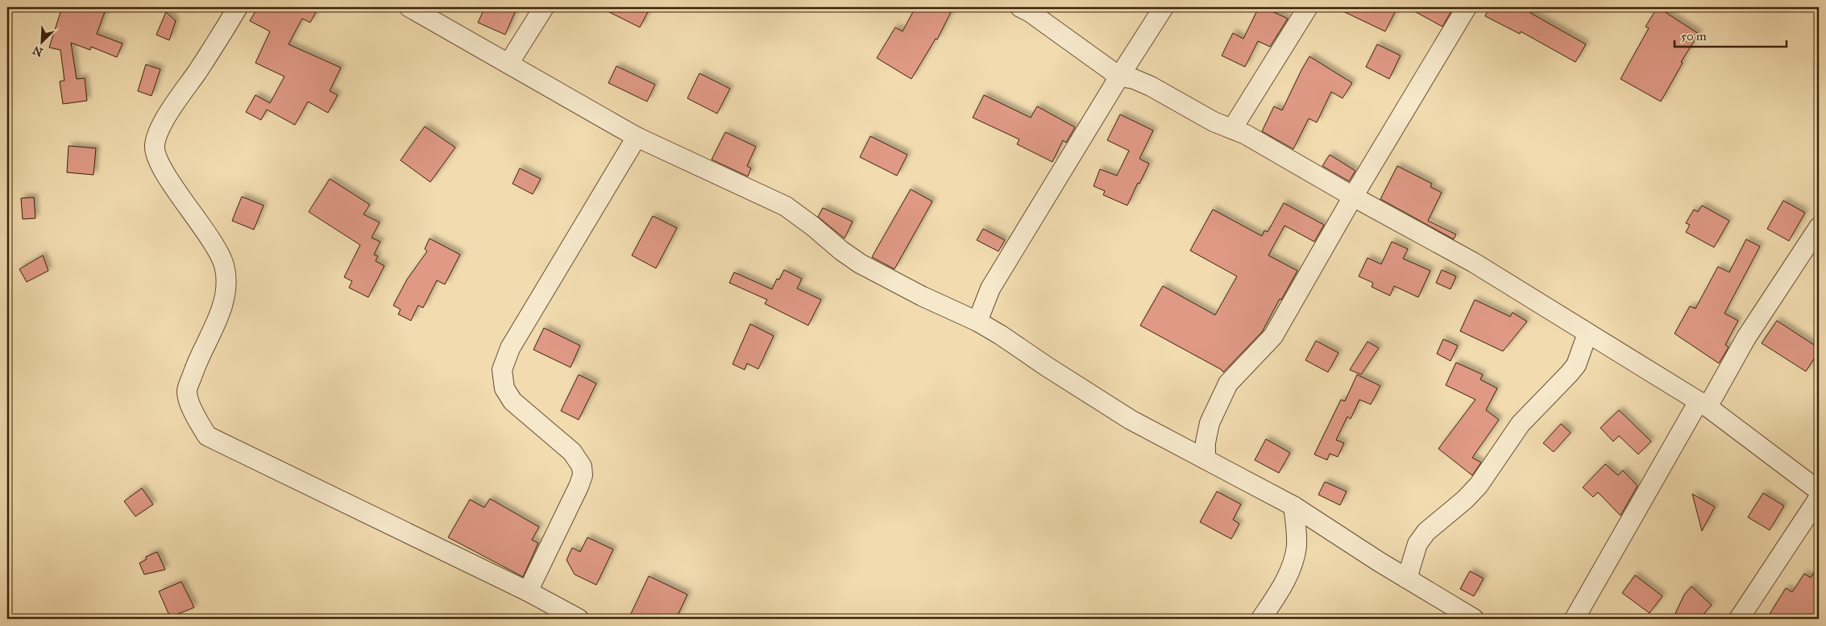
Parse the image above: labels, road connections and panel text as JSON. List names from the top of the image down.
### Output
{
  "scale_bar": "50 m",
  "north": "bottom left"
}
